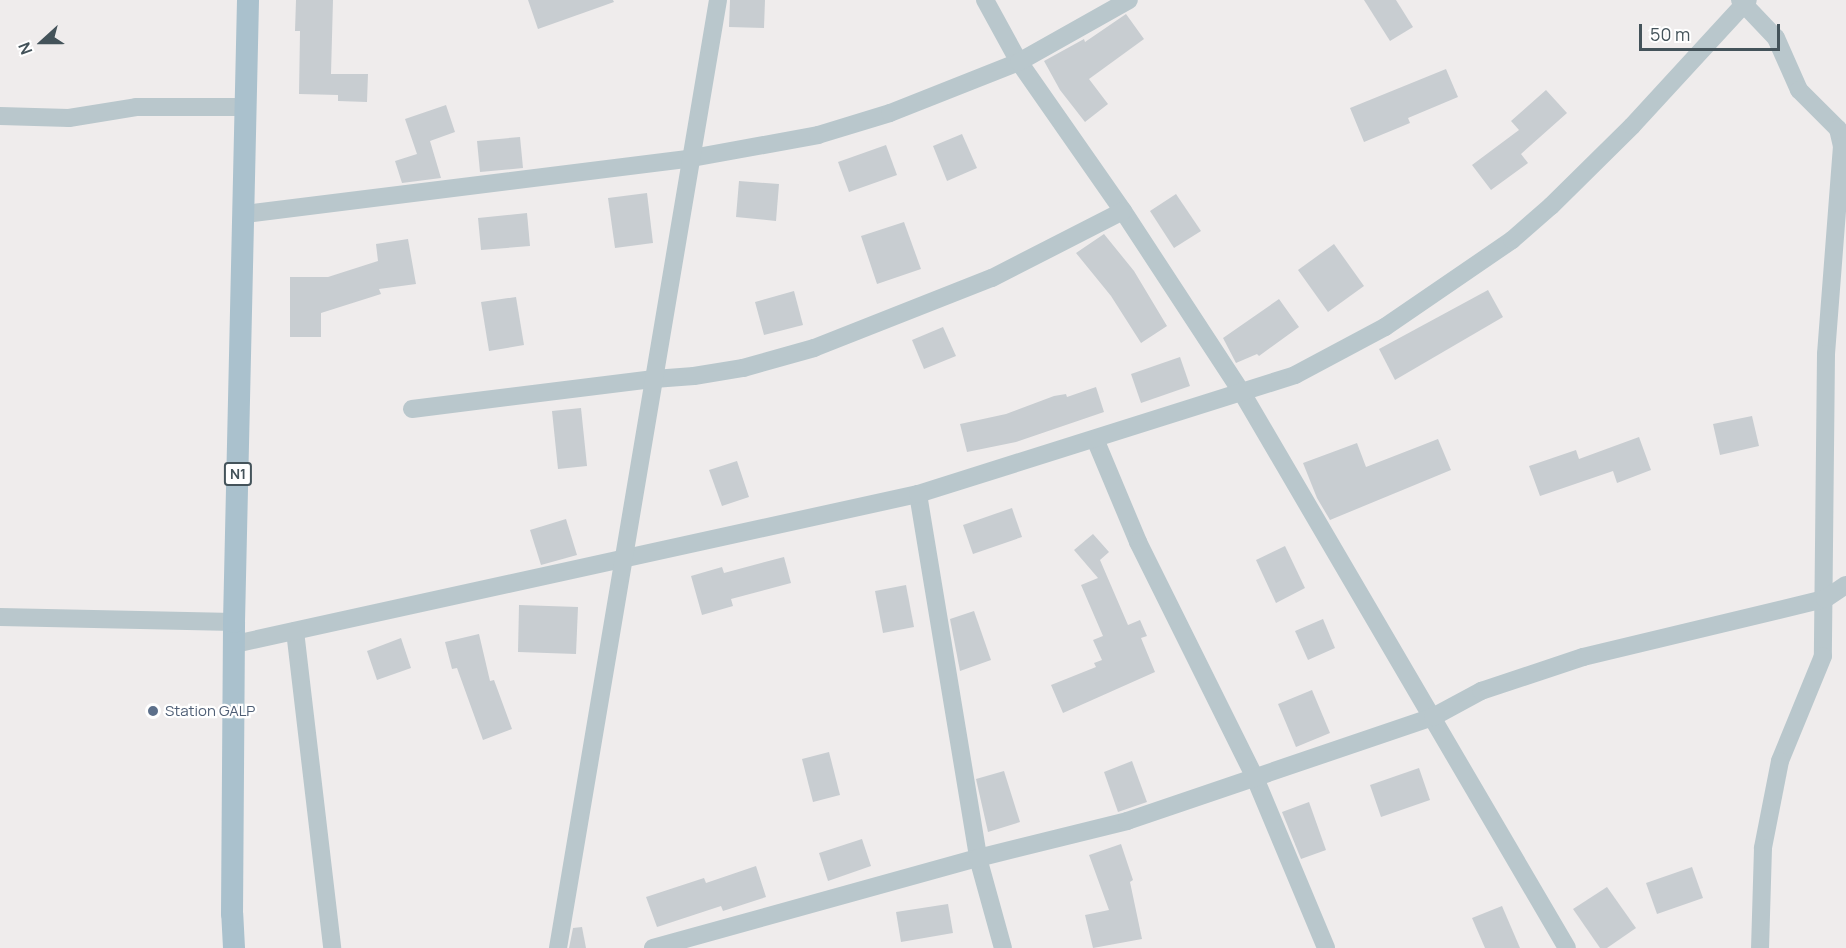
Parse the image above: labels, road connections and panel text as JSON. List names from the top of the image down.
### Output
{
  "streets": {
    "main road": ["N1"]
  },
  "places": ["Station GALP"],
  "scale_bar": "50 m",
  "north": "left"
}
